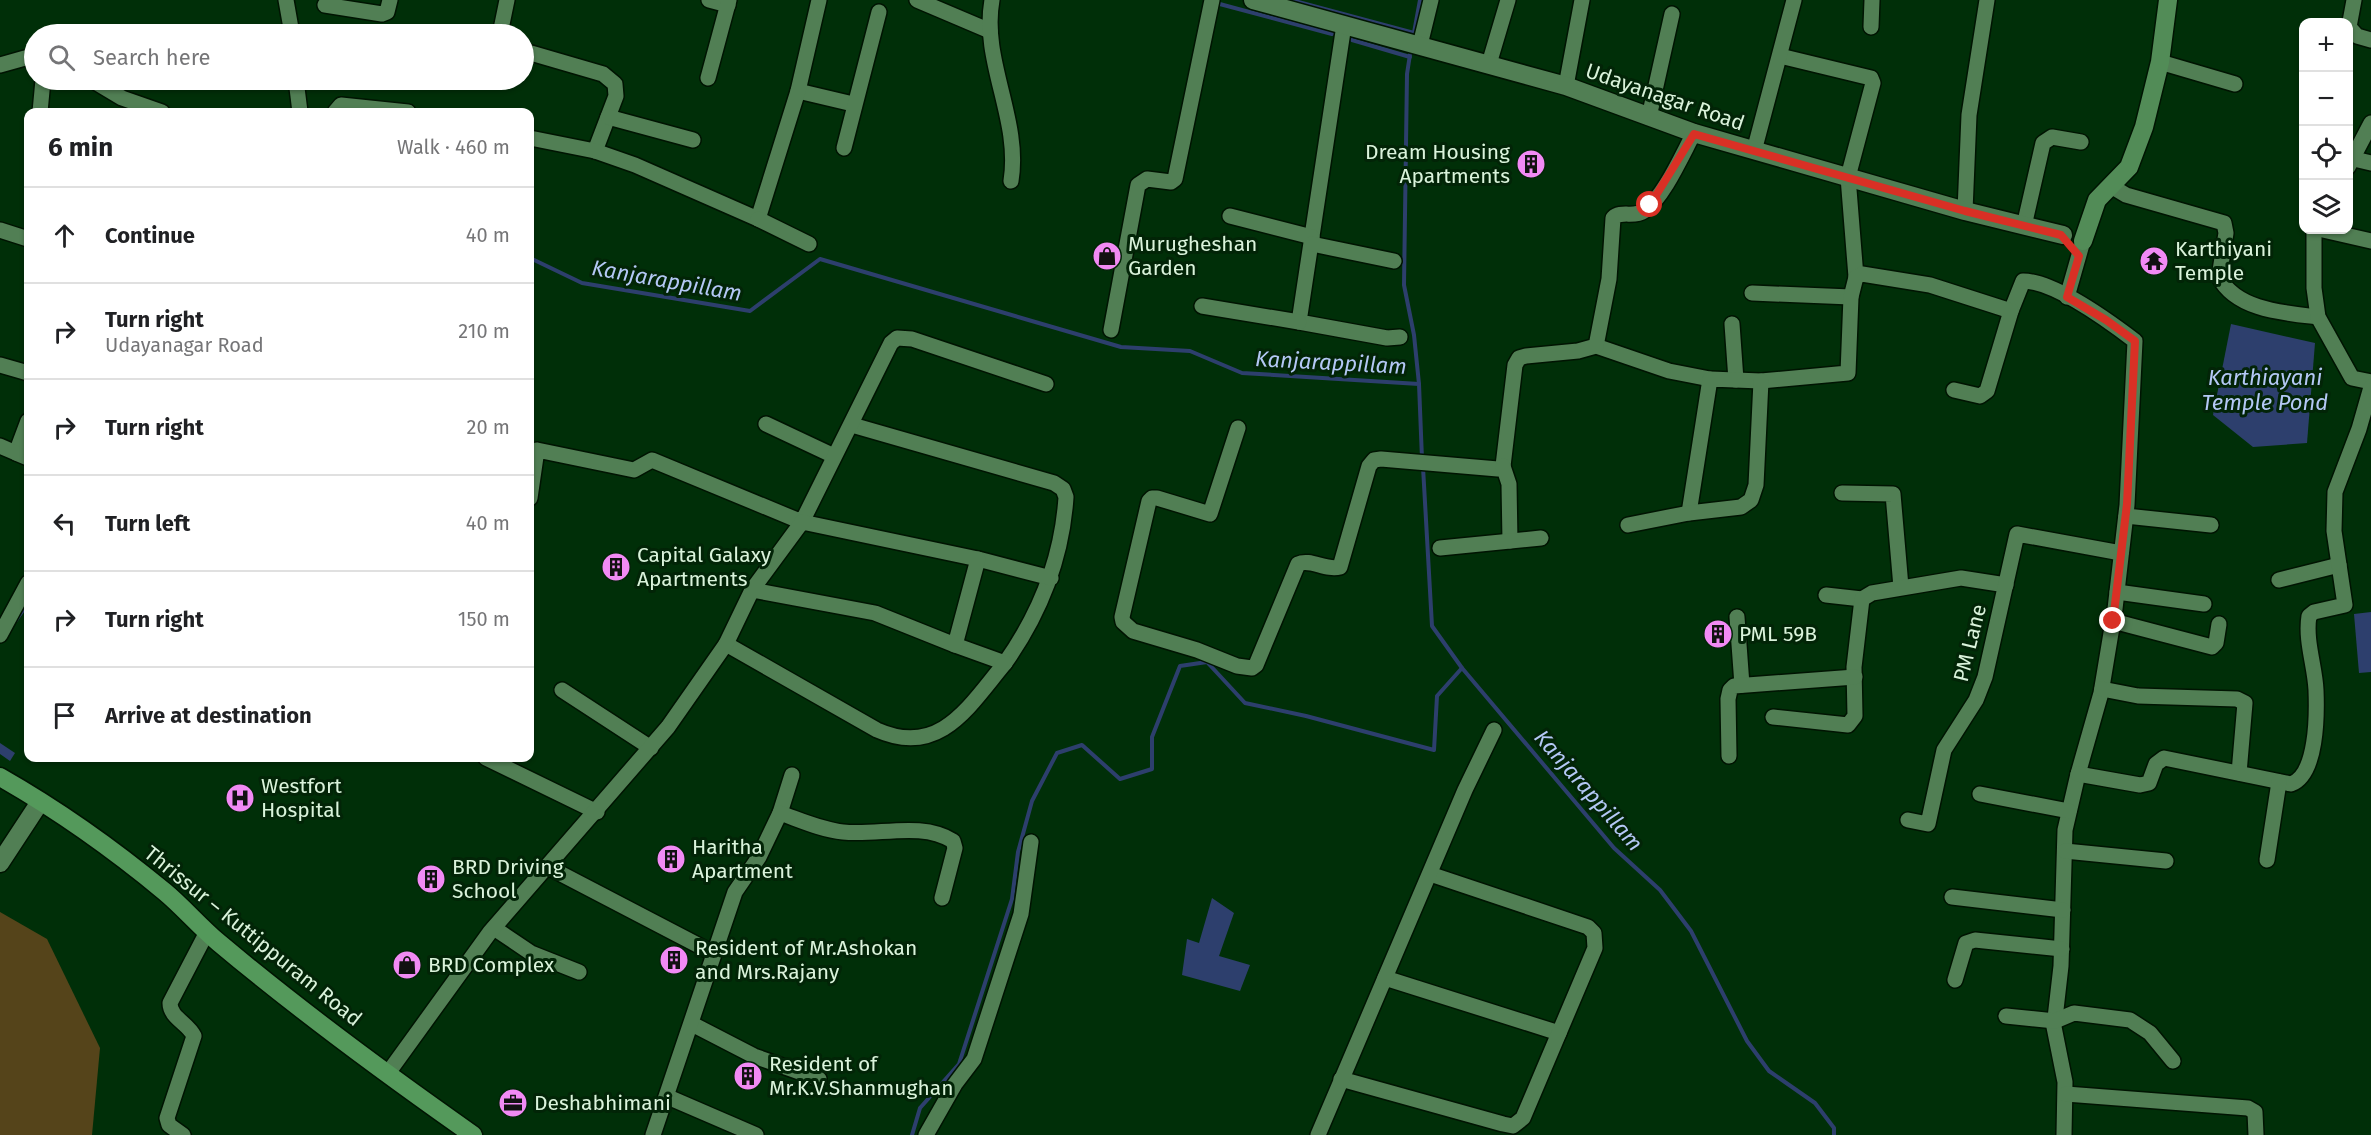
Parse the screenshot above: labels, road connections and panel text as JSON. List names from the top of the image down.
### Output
{
  "streets": {
    "main road": ["Thrissur – Kuttippuram Road"],
    "street": ["Udayanagar Road", "PM Lane"]
  },
  "water": ["Kanjarappillam", "Karthiayani Temple Pond"],
  "places": {
    "building": [
      "Dream Housing Apartments",
      "Capital Galaxy Apartments",
      "PML 59B",
      "Haritha Apartment",
      "BRD Driving School",
      "Resident of Mr.Ashokan and Mrs.Rajany",
      "Resident of Mr.K.V.Shanmughan"
    ],
    "shop": ["Murugheshan Garden", "BRD Complex"],
    "temple": ["Karthiyani Temple"],
    "hospital": ["Westfort Hospital"],
    "office": ["Deshabhimani"]
  },
  "page": {
    "map_buttons": ["+", "−"],
    "search": "Search here",
    "heading": ["6 min", "Walk · 460 m"],
    "list": [
      ["Continue", "40 m"],
      ["Turn right", "Udayanagar Road", "210 m"],
      ["Turn right", "20 m"],
      ["Turn left", "40 m"],
      ["Turn right", "150 m"],
      "Arrive at destination"
    ]
  }
}
